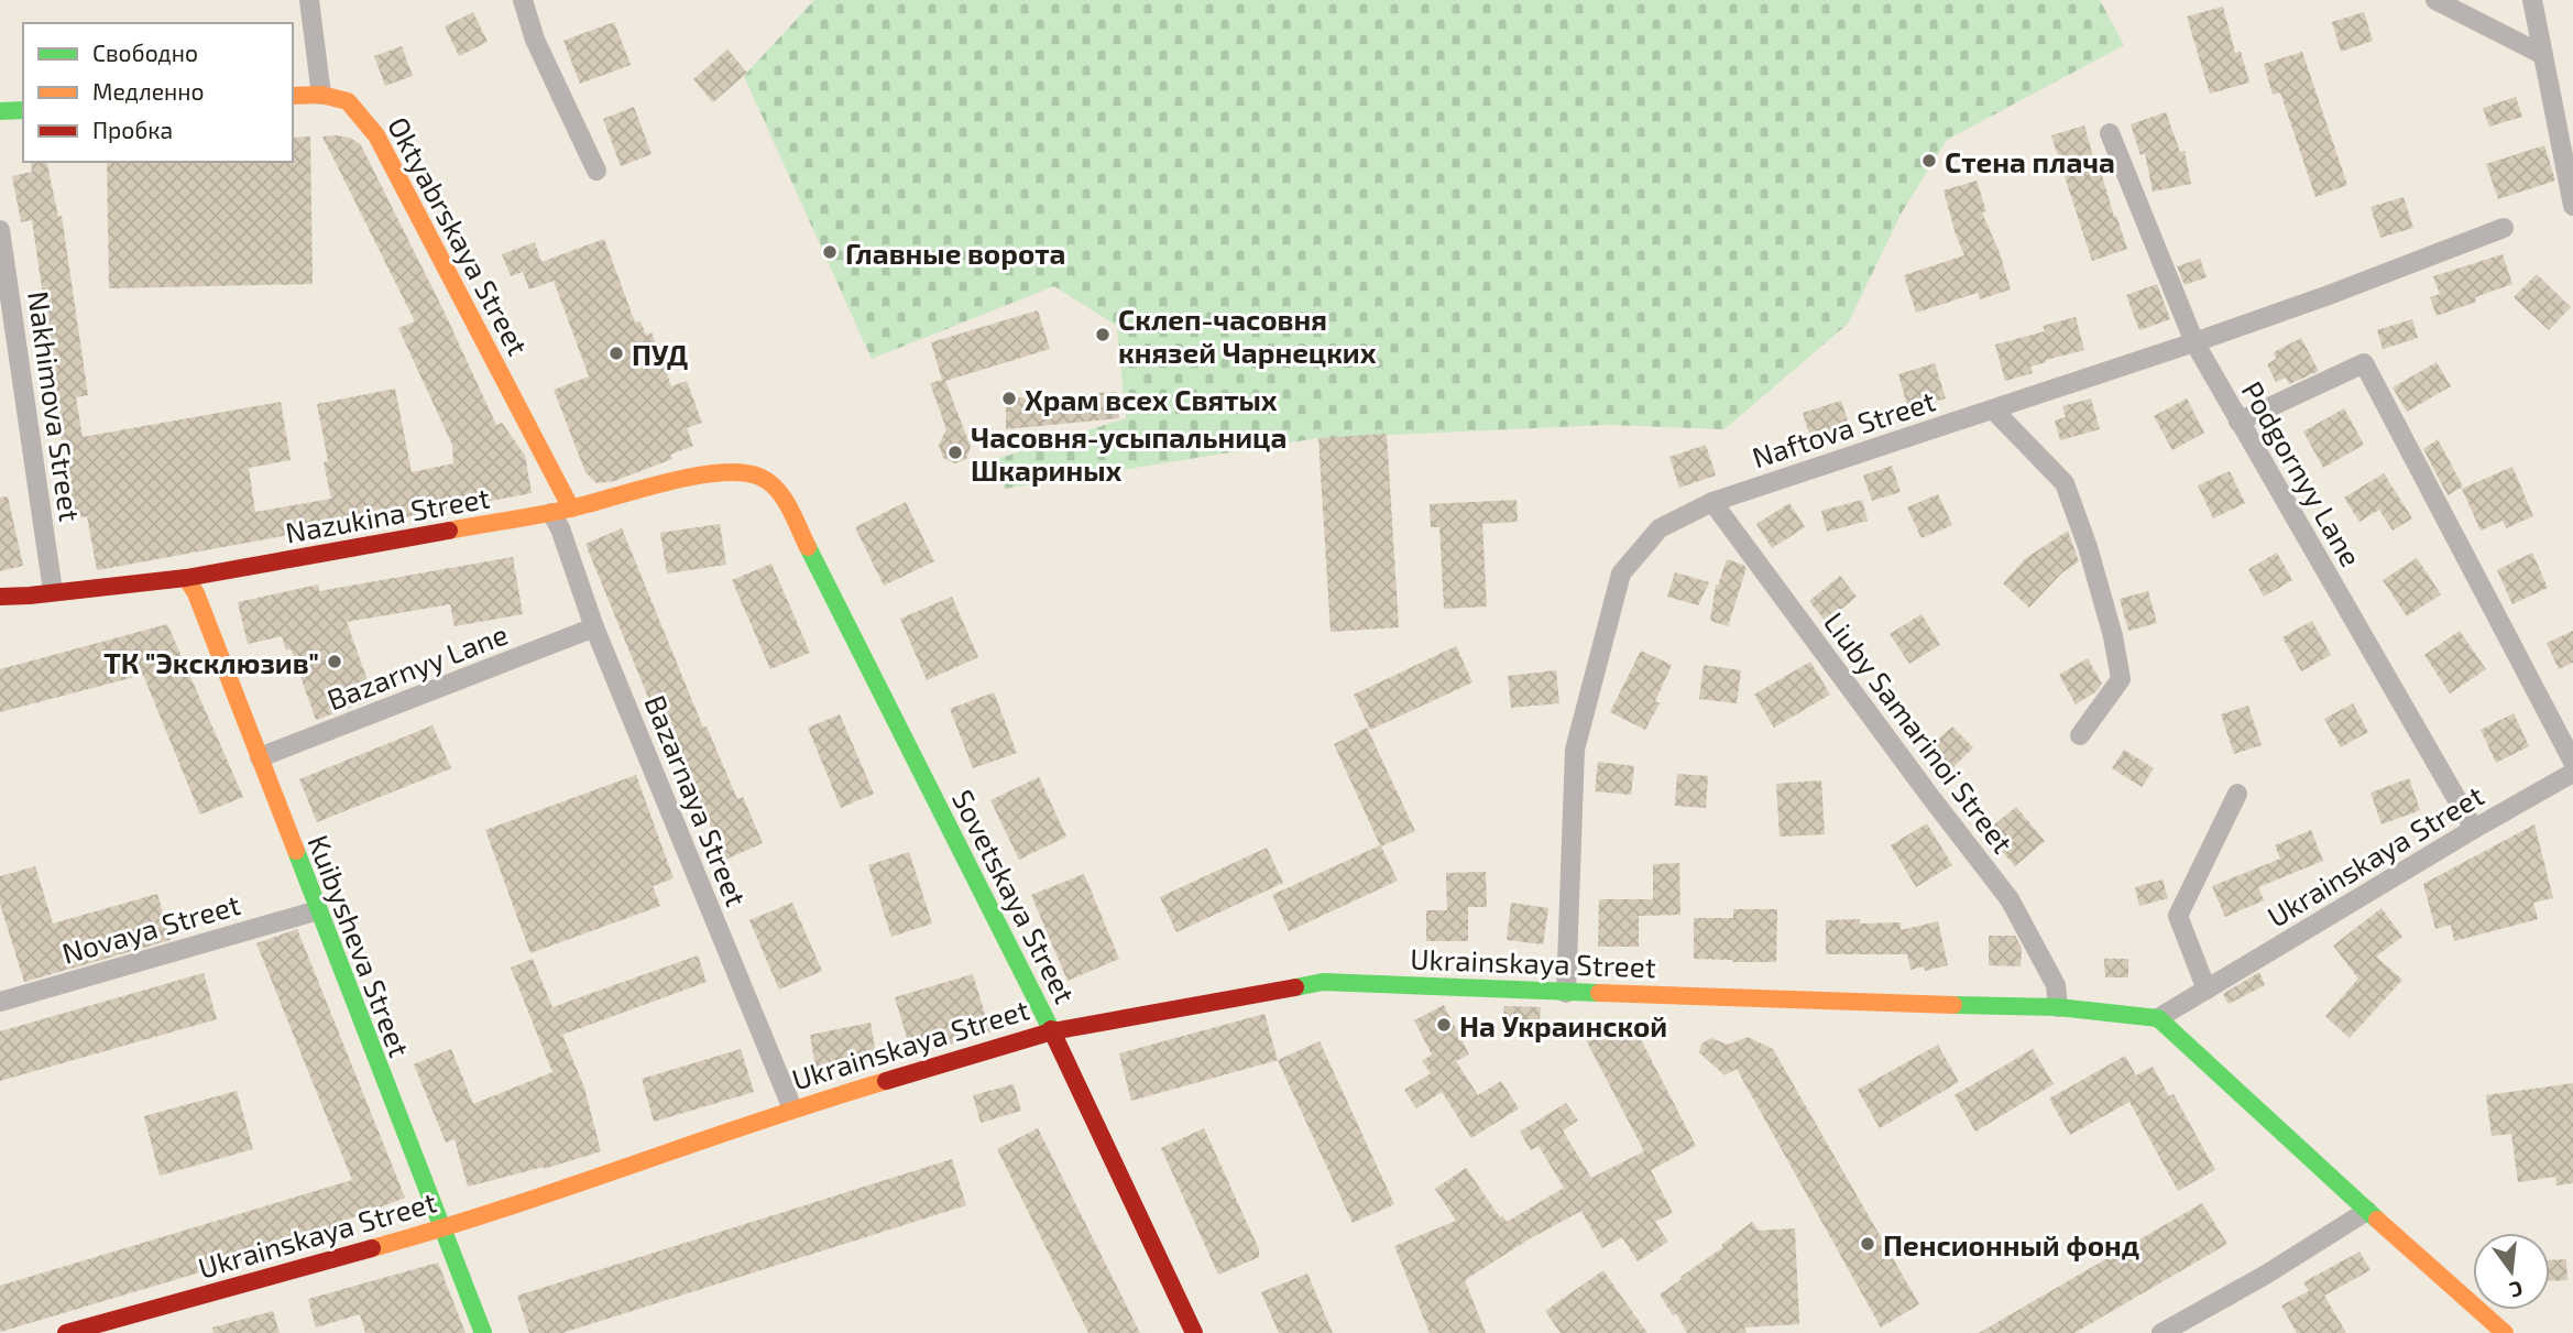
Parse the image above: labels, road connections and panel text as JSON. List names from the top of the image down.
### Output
{
  "streets": {
    "main road": [
      "Oktyabrskaya Street",
      "Nazukina Street",
      "Ukrainskaya Street",
      "Sovetskaya Street",
      "Kuibysheva Street"
    ],
    "street": [
      "Nakhimova Street",
      "Naftova Street",
      "Podgornyy Lane",
      "Bazarnyy Lane",
      "Liuby Samarinoi Street",
      "Bazarnaya Street",
      "Novaya Street"
    ]
  },
  "crossings": [
    ["Oktyabrskaya Street", "Nazukina Street"],
    ["Nakhimova Street", "Nazukina Street"],
    ["Naftova Street", "Podgornyy Lane"],
    ["Naftova Street", "Liuby Samarinoi Street"],
    ["Naftova Street", "Ukrainskaya Street"],
    ["Podgornyy Lane", "Ukrainskaya Street"],
    ["Nazukina Street", "Bazarnaya Street"],
    ["Nazukina Street", "Sovetskaya Street"],
    ["Nazukina Street", "Kuibysheva Street"],
    ["Bazarnyy Lane", "Bazarnaya Street"],
    ["Bazarnyy Lane", "Kuibysheva Street"],
    ["Liuby Samarinoi Street", "Ukrainskaya Street"],
    ["Bazarnaya Street", "Ukrainskaya Street"],
    ["Ukrainskaya Street", "Sovetskaya Street"],
    ["Ukrainskaya Street", "Kuibysheva Street"],
    ["Novaya Street", "Kuibysheva Street"]
  ],
  "places": [
    "Стена плача",
    "Главные ворота",
    "Склеп-часовня князей Чарнецких",
    "ПУД",
    "Храм всех Святых",
    "Часовня-усыпальница Шкариных",
    "ТК \"Эксклюзив\"",
    "На Украинской",
    "Пенсионный фонд"
  ],
  "legend": ["Свободно", "Медленно", "Пробка"],
  "north": "bottom"
}
